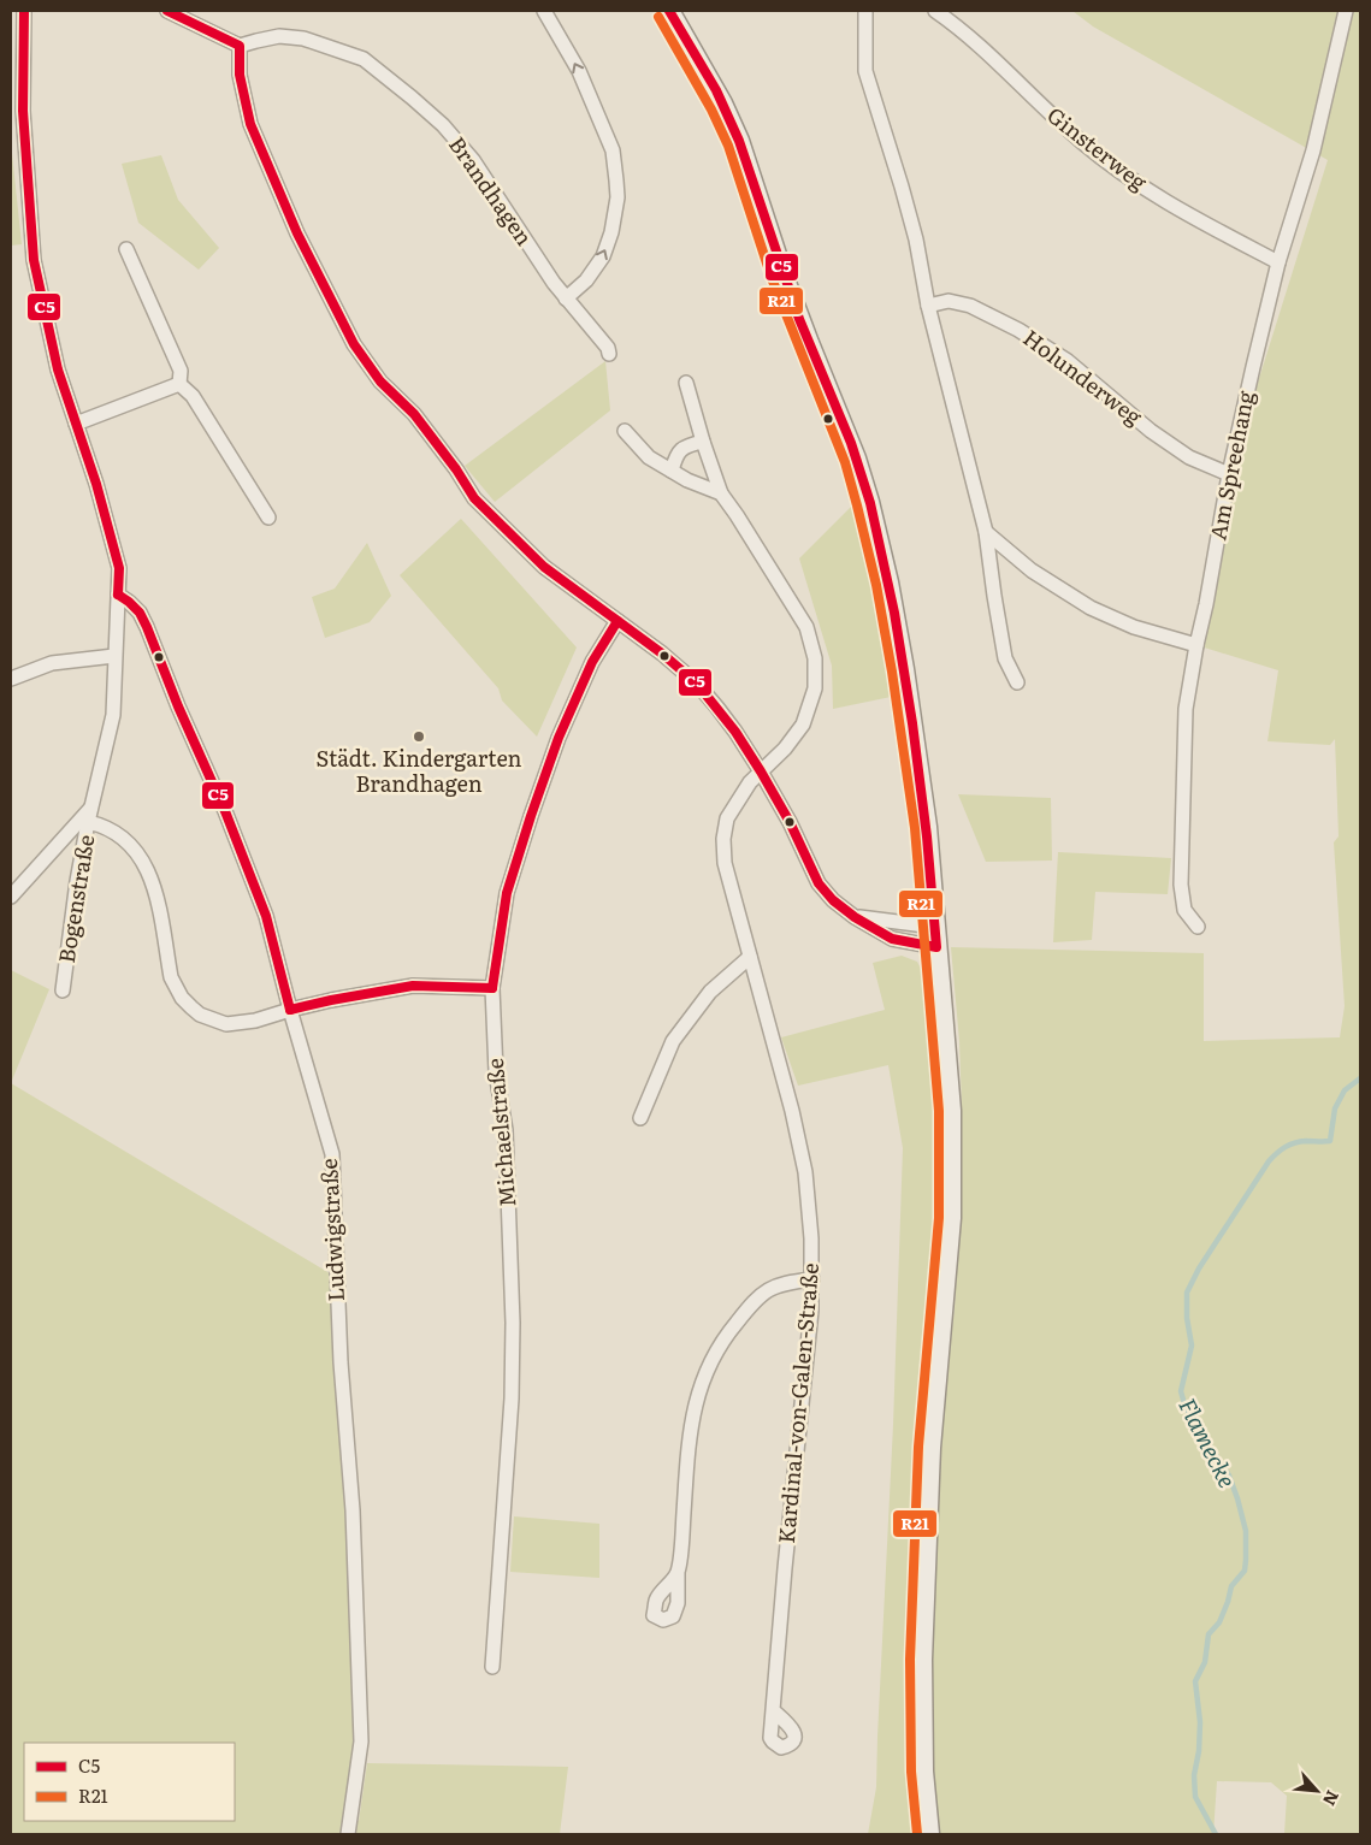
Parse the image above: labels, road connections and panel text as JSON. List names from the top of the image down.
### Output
{
  "streets": {
    "street": [
      "Ginsterweg",
      "Brandhagen",
      "Holunderweg",
      "Am Spreehang",
      "Bogenstraße",
      "Michaelstraße",
      "Ludwigstraße",
      "Kardinal-von-Galen-Straße"
    ]
  },
  "crossings": [
    ["Ginsterweg", "Am Spreehang"],
    ["Holunderweg", "Am Spreehang"],
    ["Bogenstraße", "Ludwigstraße"]
  ],
  "water": ["Flamecke"],
  "places": ["Städt. Kindergarten Brandhagen"],
  "lines": ["transit line C5", "transit line R21"],
  "legend": ["C5", "R21"],
  "north": "bottom right"
}
